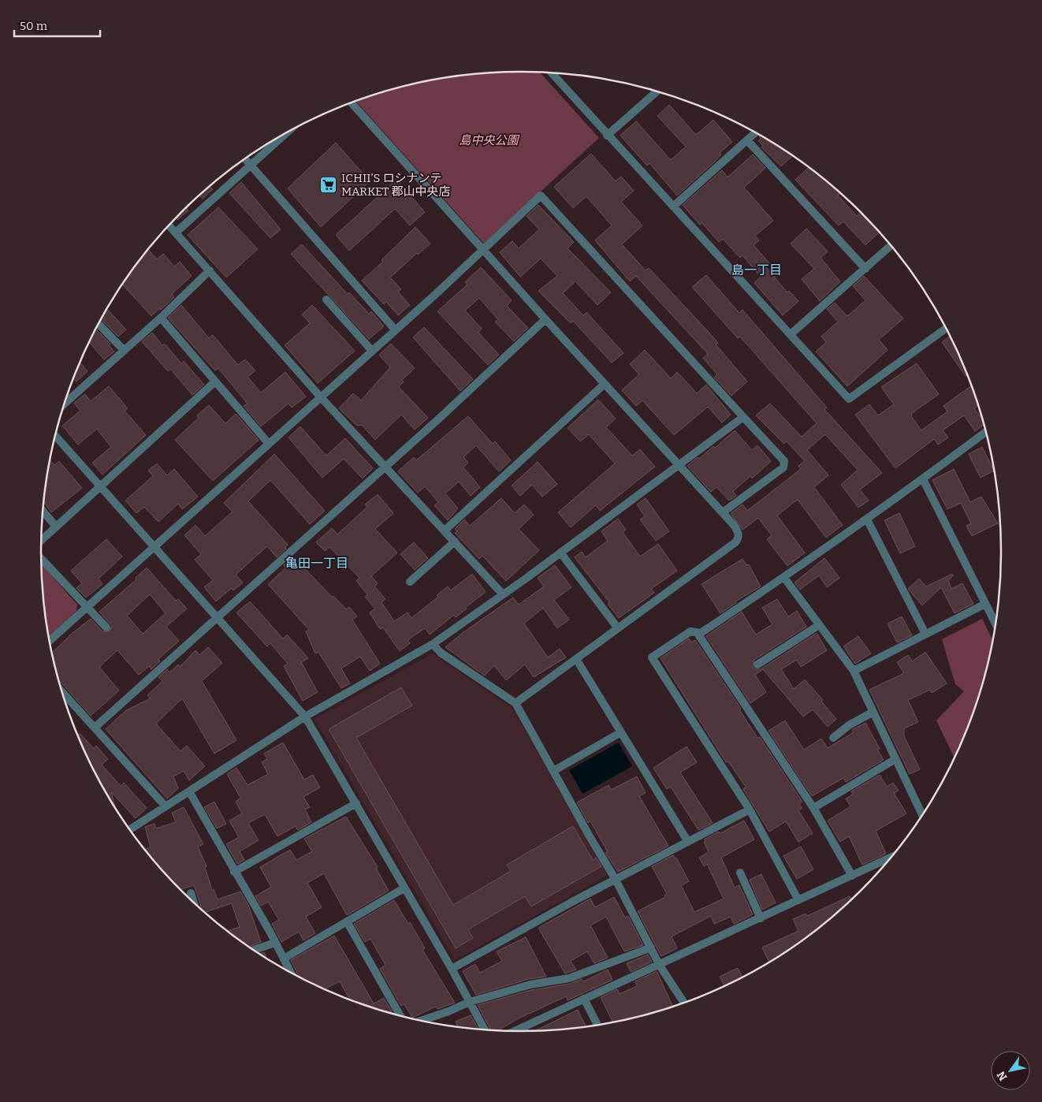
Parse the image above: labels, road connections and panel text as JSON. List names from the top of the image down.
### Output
{
  "districts": ["島一丁目", "亀田一丁目"],
  "parks": ["島中央公園"],
  "places": {
    "supermarket": ["ICHII’S ロシナンテ MARKET 郡山中央店"]
  },
  "scale_bar": "50 m",
  "north": "bottom left"
}
